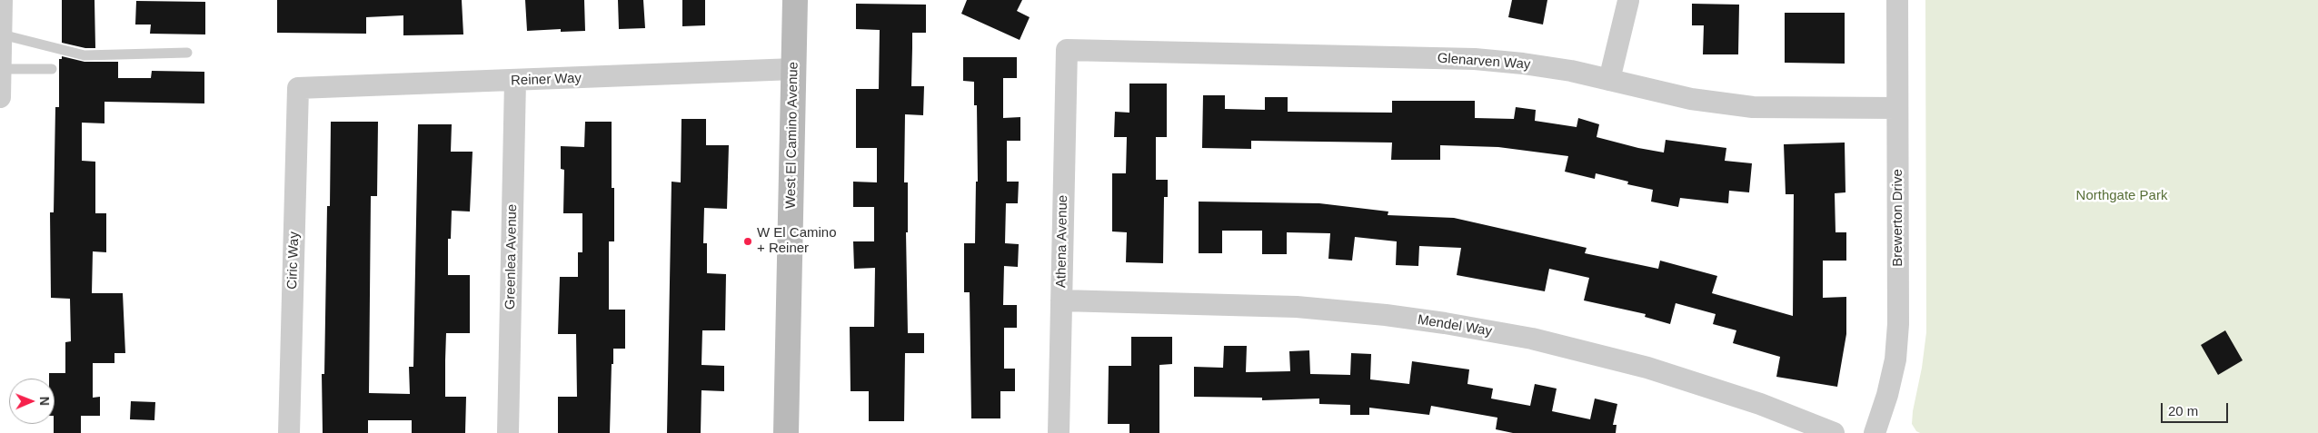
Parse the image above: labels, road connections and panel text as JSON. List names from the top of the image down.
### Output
{
  "streets": {
    "main road": ["West El Camino Avenue"],
    "street": [
      "Glenarven Way",
      "Reiner Way",
      "Brewerton Drive",
      "Athena Avenue",
      "Greenlea Avenue",
      "Ciric Way",
      "Mendel Way"
    ]
  },
  "crossings": [
    ["Glenarven Way", "Brewerton Drive"],
    ["Glenarven Way", "Athena Avenue"],
    ["Reiner Way", "West El Camino Avenue"],
    ["Reiner Way", "Greenlea Avenue"],
    ["Reiner Way", "Ciric Way"],
    ["Athena Avenue", "Mendel Way"]
  ],
  "parks": ["Northgate Park"],
  "places": ["W El Camino + Reiner"],
  "scale_bar": "20 m",
  "north": "right"
}
